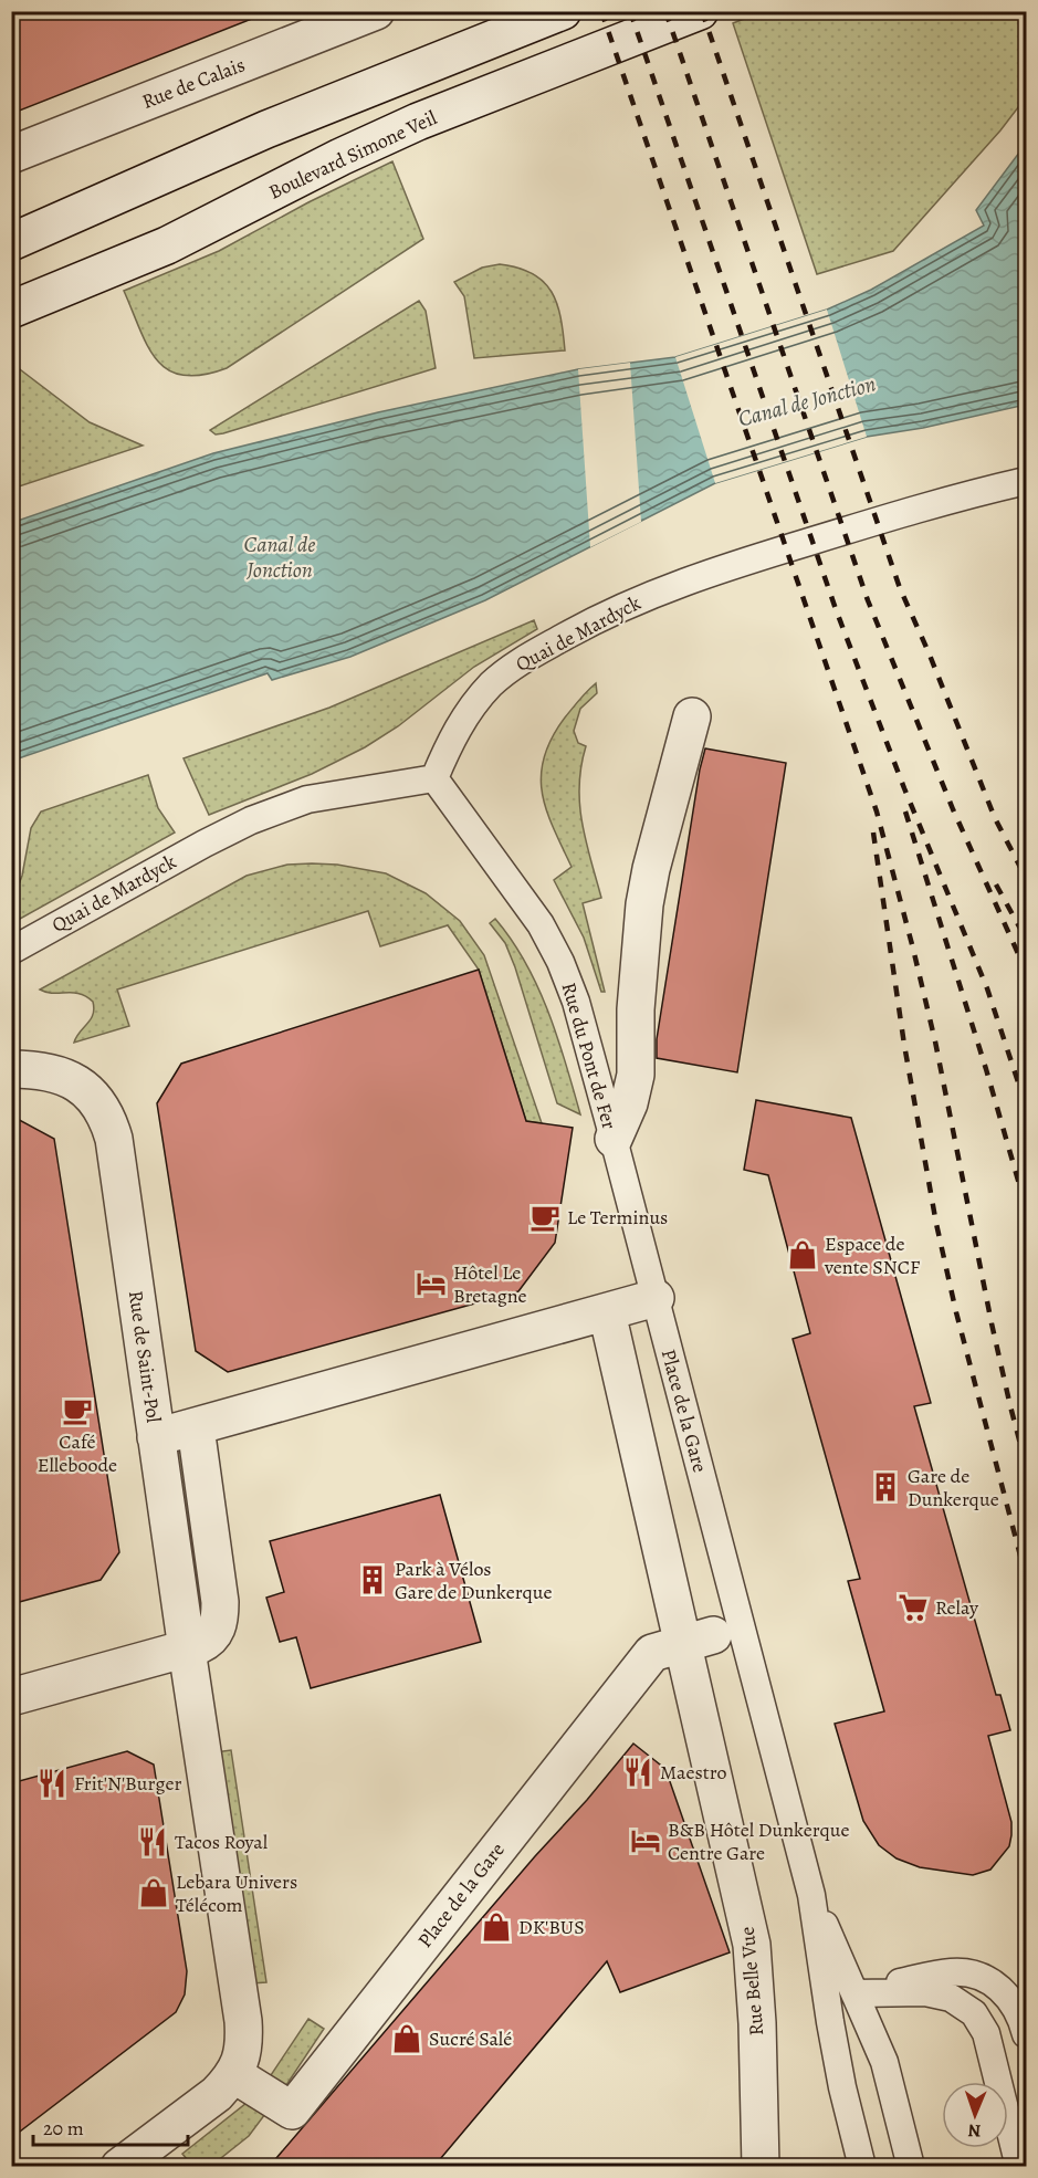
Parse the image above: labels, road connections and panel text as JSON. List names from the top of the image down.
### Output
{
  "streets": {
    "street": [
      "Rue de Calais",
      "Boulevard Simone Veil",
      "Rue du Pont de Fer",
      "Rue de Saint-Pol",
      "Place de la Gare",
      "Rue Belle Vue"
    ],
    "lane": ["Quai de Mardyck"]
  },
  "crossings": [
    ["Quai de Mardyck", "Rue du Pont de Fer"],
    ["Rue du Pont de Fer", "Place de la Gare"],
    ["Place de la Gare", "Rue Belle Vue"]
  ],
  "water": ["Canal de Jonction"],
  "places": {
    "cafe": ["Le Terminus", "Café Elleboode"],
    "shop": [
      "Espace de vente SNCF",
      "Lebara Univers Télécom",
      "DK'BUS",
      "Sucré Salé"
    ],
    "hotel": ["Hôtel Le Bretagne", "B&B Hôtel Dunkerque Centre Gare"],
    "building": ["Gare de Dunkerque", "Park à Vélos Gare de Dunkerque"],
    "supermarket": ["Relay"],
    "restaurant": ["Maestro", "Frit'N'Burger", "Tacos Royal"]
  },
  "scale_bar": "20 m",
  "north": "bottom"
}
